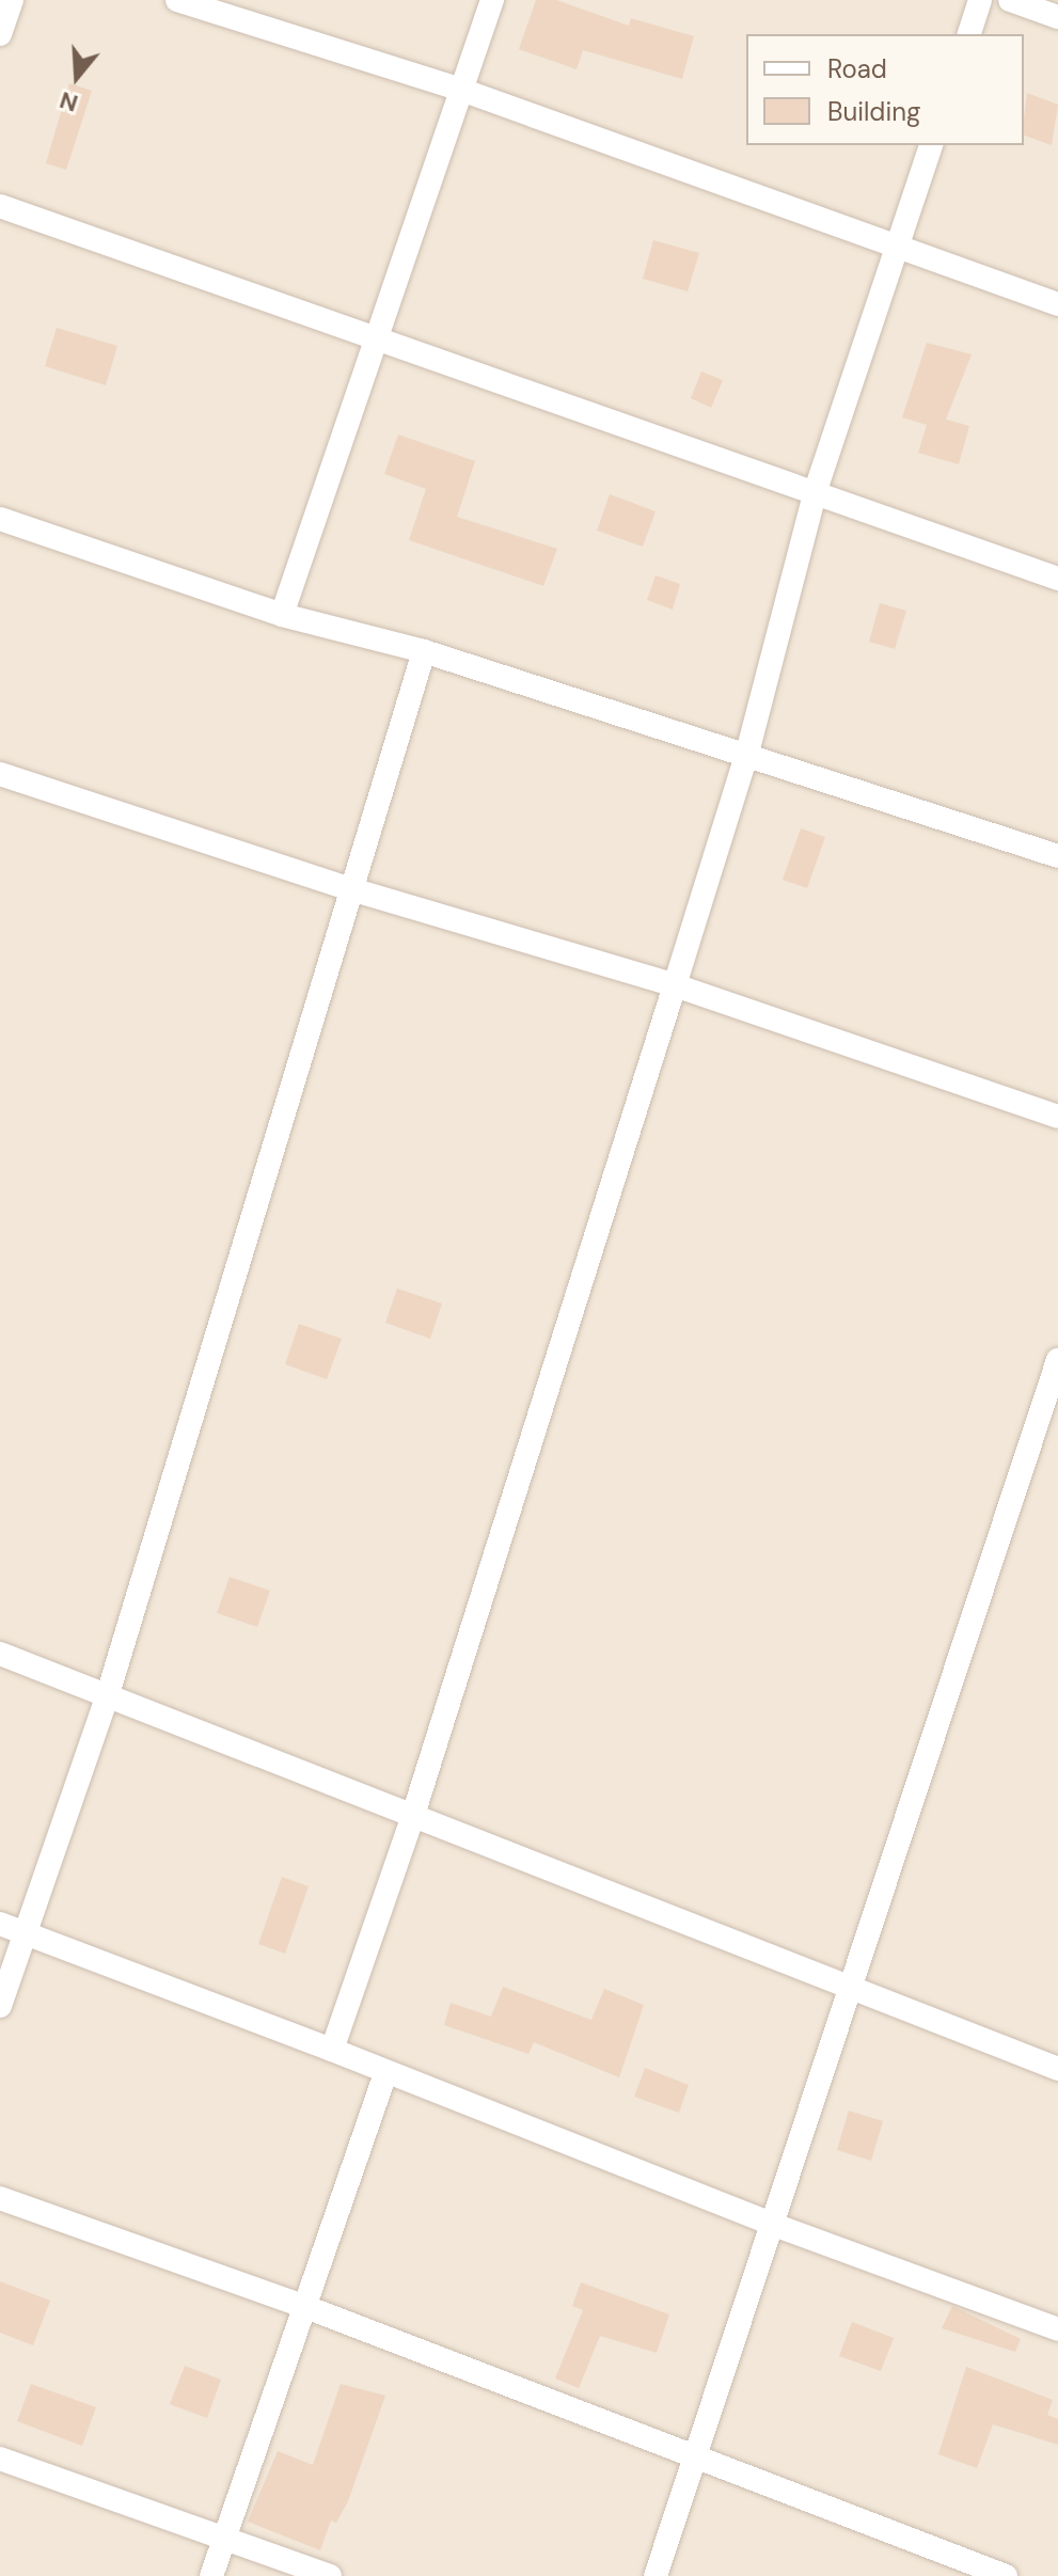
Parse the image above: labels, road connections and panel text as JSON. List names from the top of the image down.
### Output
{
  "legend": ["Road", "Building"],
  "north": "bottom"
}
